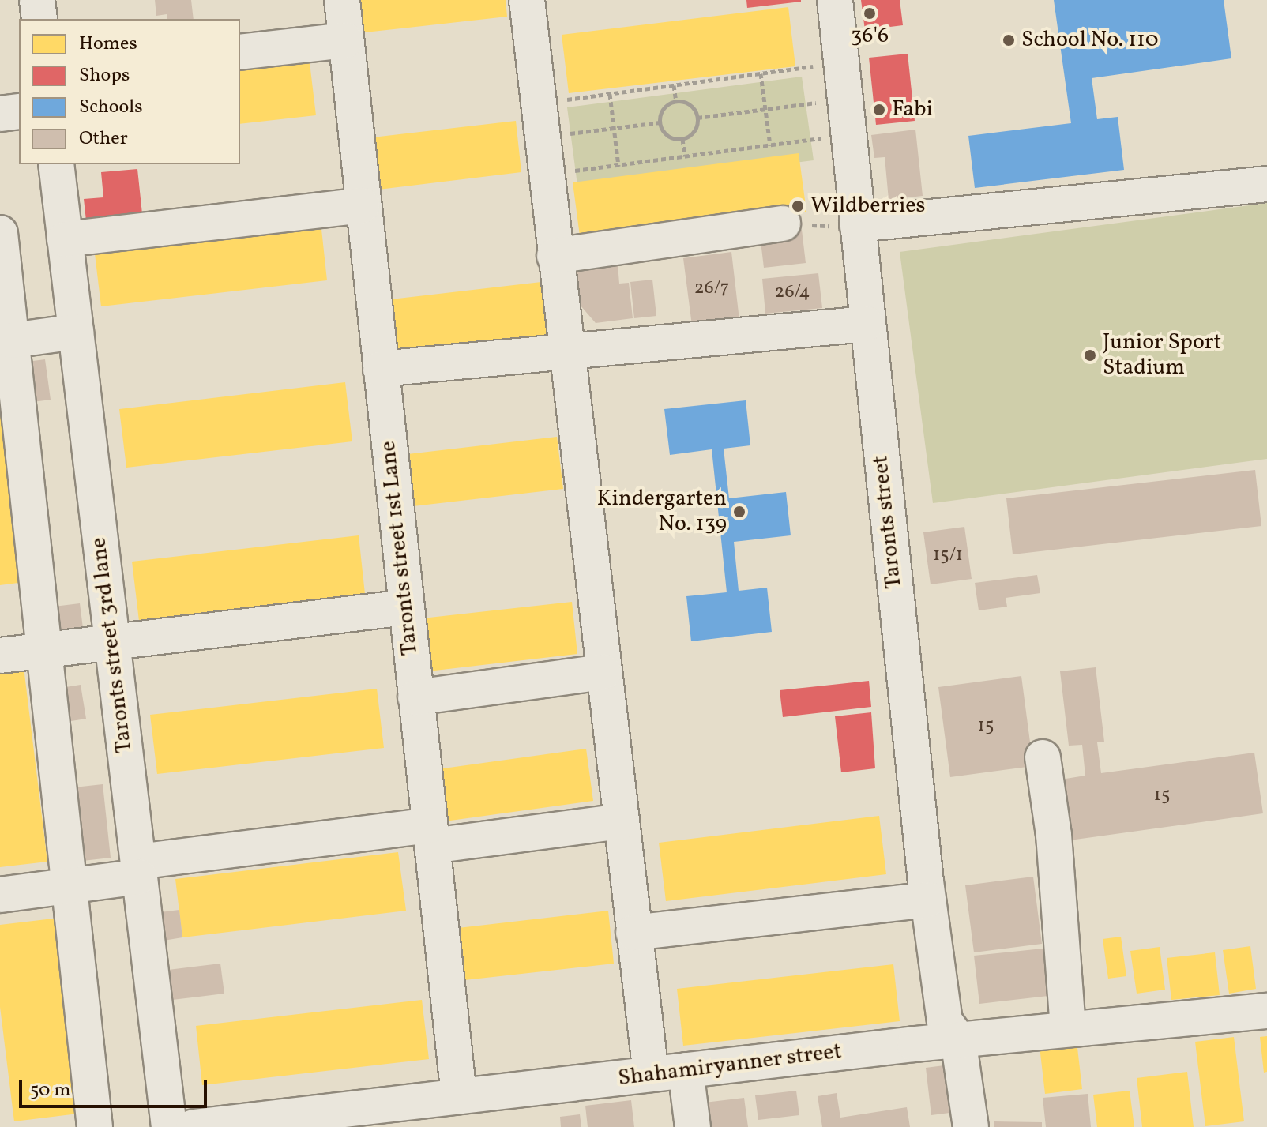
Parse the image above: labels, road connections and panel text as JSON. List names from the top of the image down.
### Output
{
  "streets": {
    "street": [
      "Taronts street",
      "Taronts street 1st Lane",
      "Taronts street 3rd lane",
      "Shahamiryanner street"
    ]
  },
  "crossings": [
    ["Taronts street", "Shahamiryanner street"],
    ["Taronts street 1st Lane", "Shahamiryanner street"]
  ],
  "places": [
    "36'6",
    "School No. 110",
    "Fabi",
    "Wildberries",
    "Junior Sport Stadium",
    "Kindergarten No. 139"
  ],
  "house_numbers": [
    "26/7",
    "26/4",
    "15/1",
    "15",
    "15"
  ],
  "legend": [
    "Homes",
    "Shops",
    "Schools",
    "Other"
  ],
  "scale_bar": "50 m"
}
